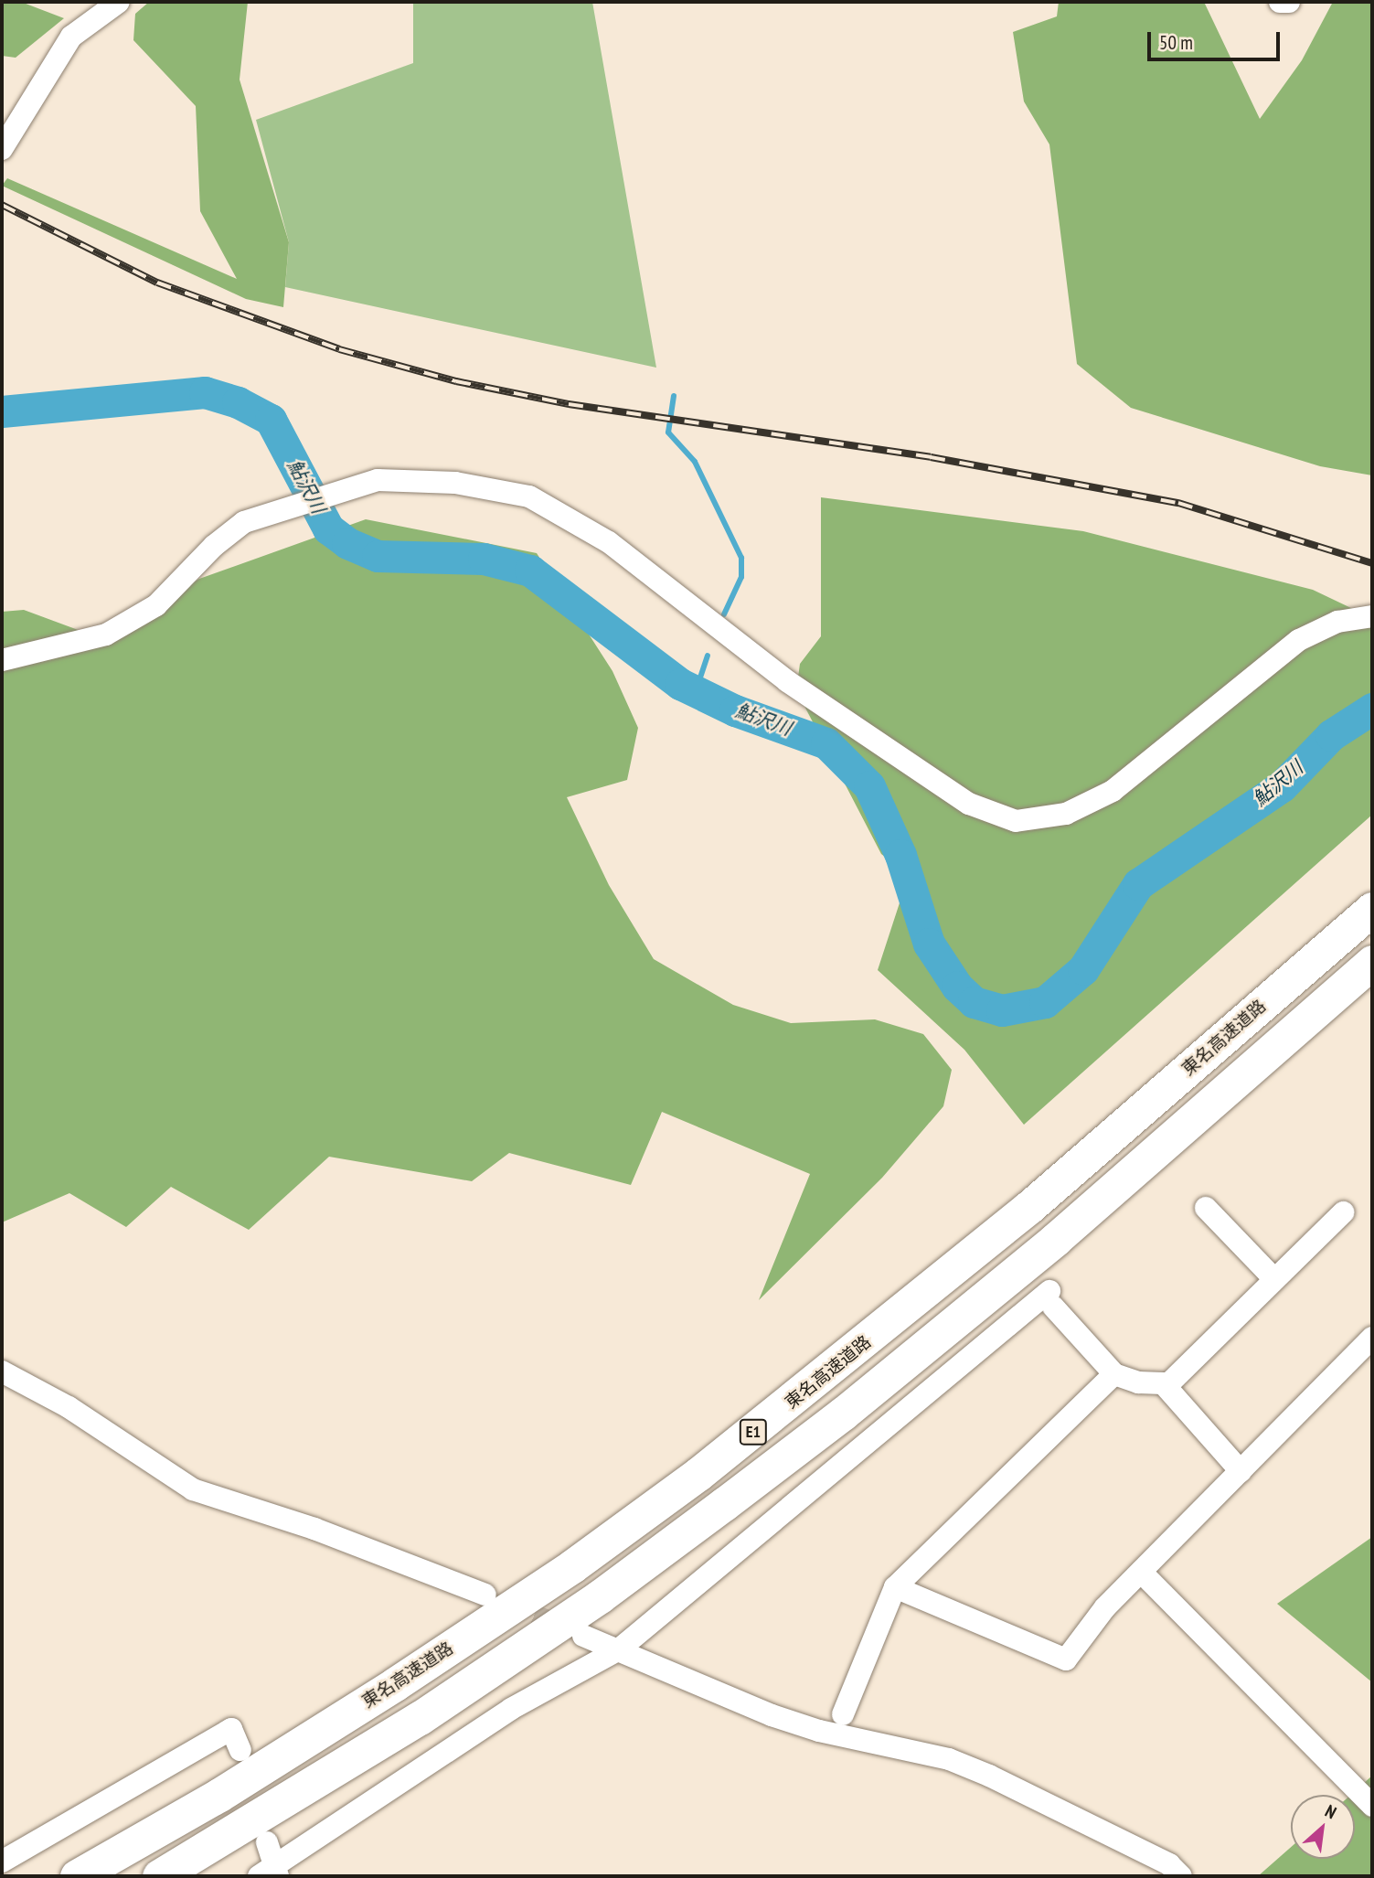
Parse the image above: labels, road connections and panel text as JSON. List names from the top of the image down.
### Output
{
  "streets": {
    "highway": ["東名高速道路", "E1"]
  },
  "water": ["鮎沢川"],
  "scale_bar": "50 m",
  "north": "top right"
}
